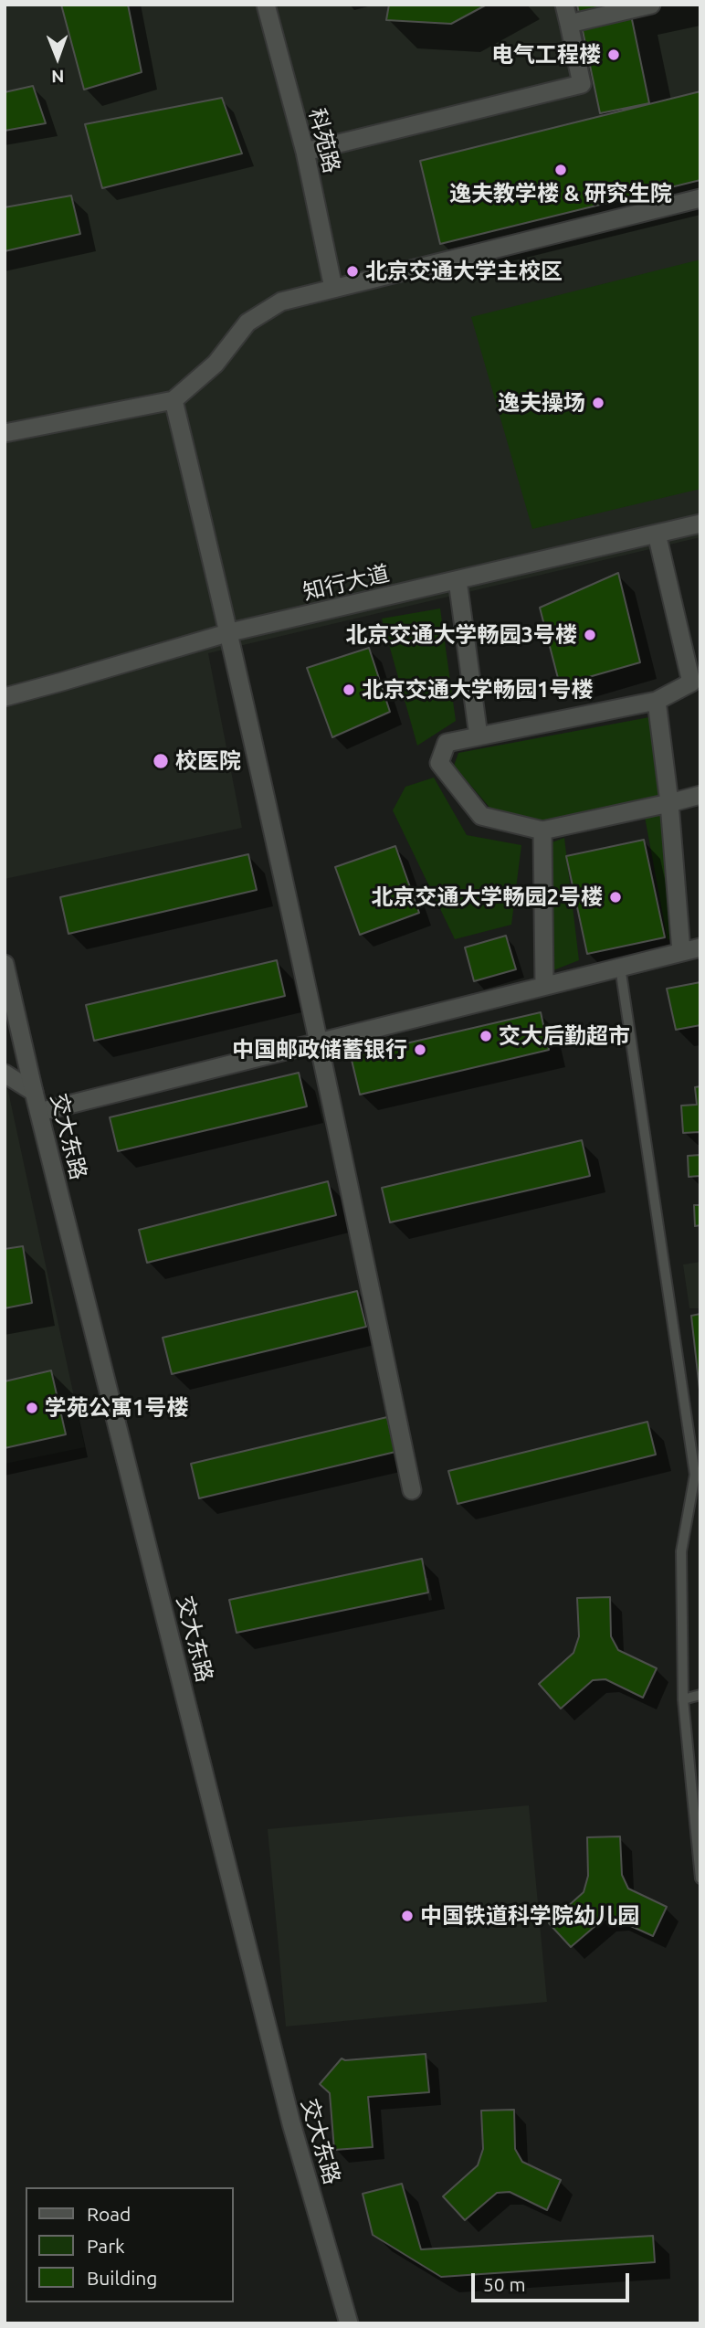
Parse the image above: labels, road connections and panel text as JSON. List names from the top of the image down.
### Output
{
  "streets": {
    "street": ["科苑路", "知行大道", "交大东路"]
  },
  "places": [
    "电气工程楼",
    "逸夫教学楼 & 研究生院",
    "北京交通大学主校区",
    "逸夫操场",
    "北京交通大学畅园3号楼",
    "北京交通大学畅园1号楼",
    "校医院",
    "北京交通大学畅园2号楼",
    "交大后勤超市",
    "中国邮政储蓄银行",
    "学苑公寓1号楼",
    "中国铁道科学院幼儿园"
  ],
  "legend": ["Road", "Park", "Building"],
  "scale_bar": "50 m",
  "north": "bottom"
}
